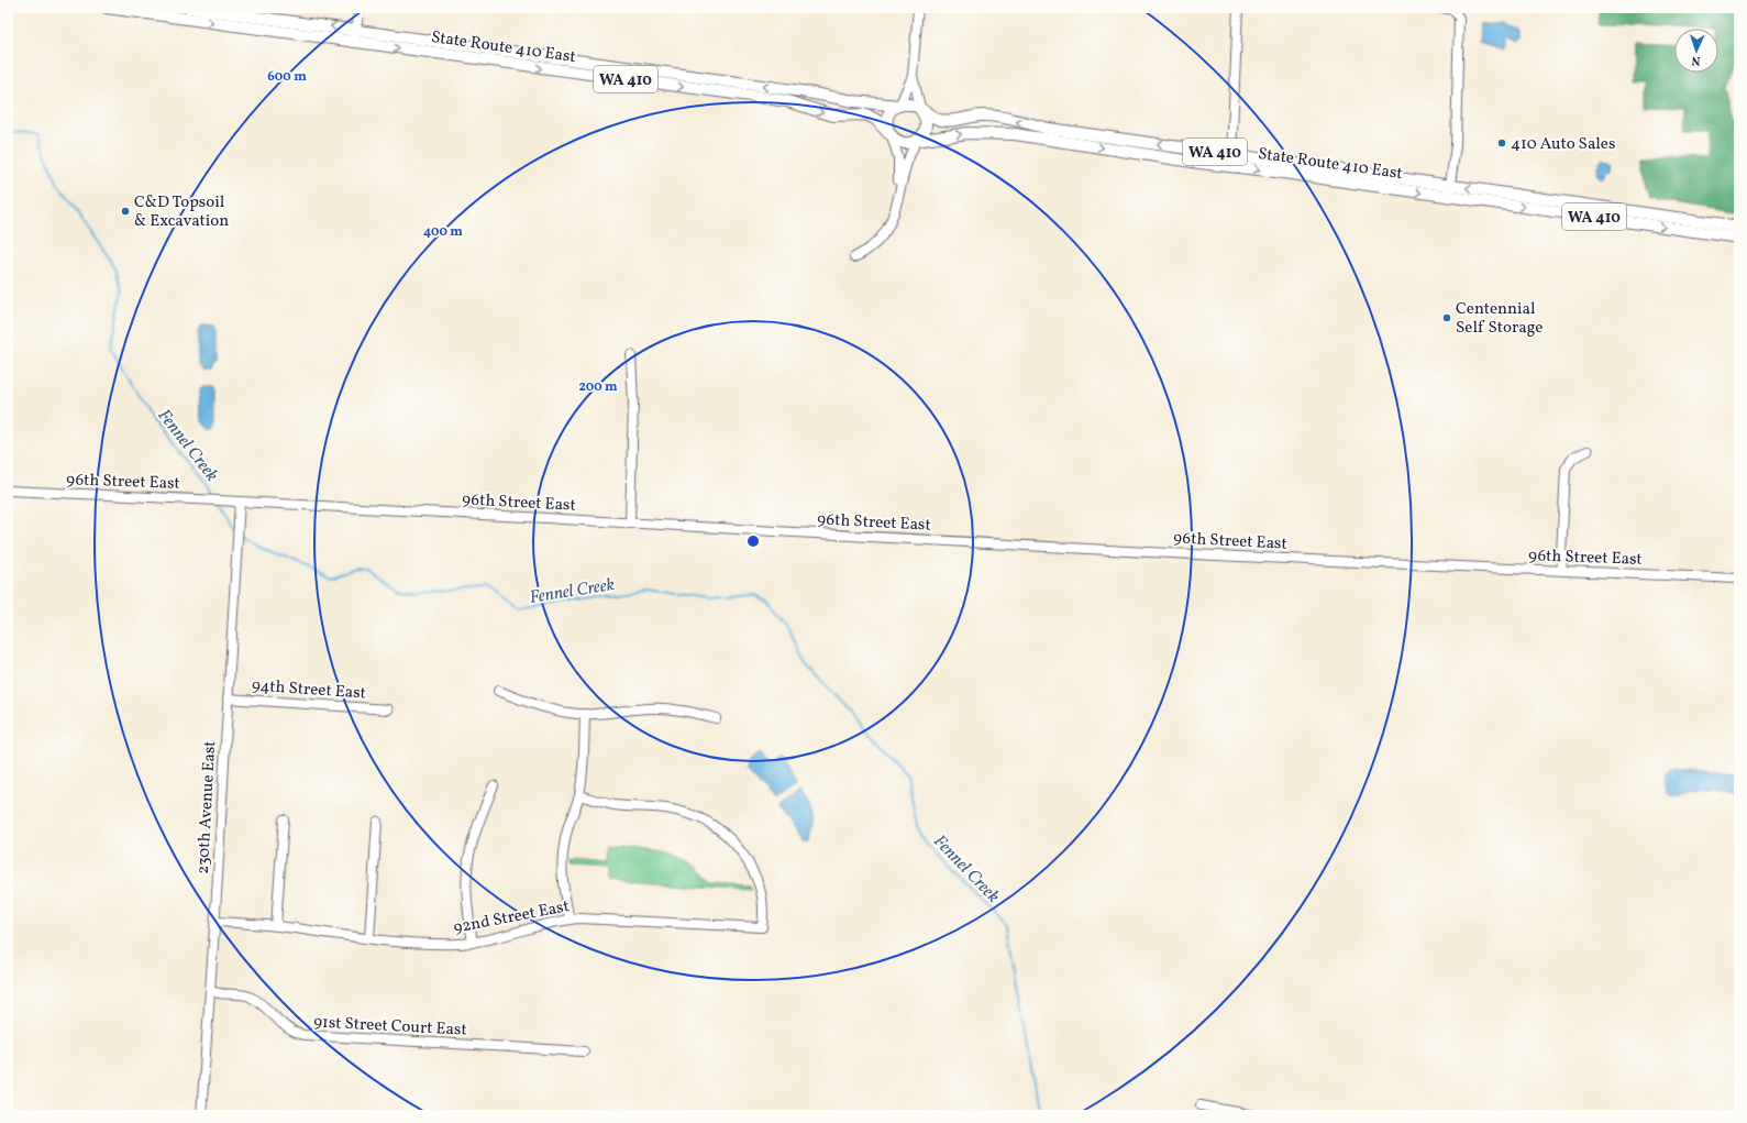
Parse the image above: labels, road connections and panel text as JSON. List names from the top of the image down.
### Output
{
  "streets": {
    "main road": ["State Route 410 East", "WA 410"],
    "street": [
      "96th Street East",
      "94th Street East",
      "230th Avenue East",
      "92nd Street East",
      "91st Street Court East"
    ]
  },
  "crossings": [
    ["State Route 410 East", "WA 410"],
    ["96th Street East", "230th Avenue East"],
    ["94th Street East", "230th Avenue East"],
    ["230th Avenue East", "92nd Street East"],
    ["230th Avenue East", "91st Street Court East"]
  ],
  "water": ["Fennel Creek"],
  "places": ["410 Auto Sales", "C&D Topsoil & Excavation", "Centennial Self Storage"],
  "north": "bottom",
  "rings": ["600 m", "400 m", "200 m"]
}
